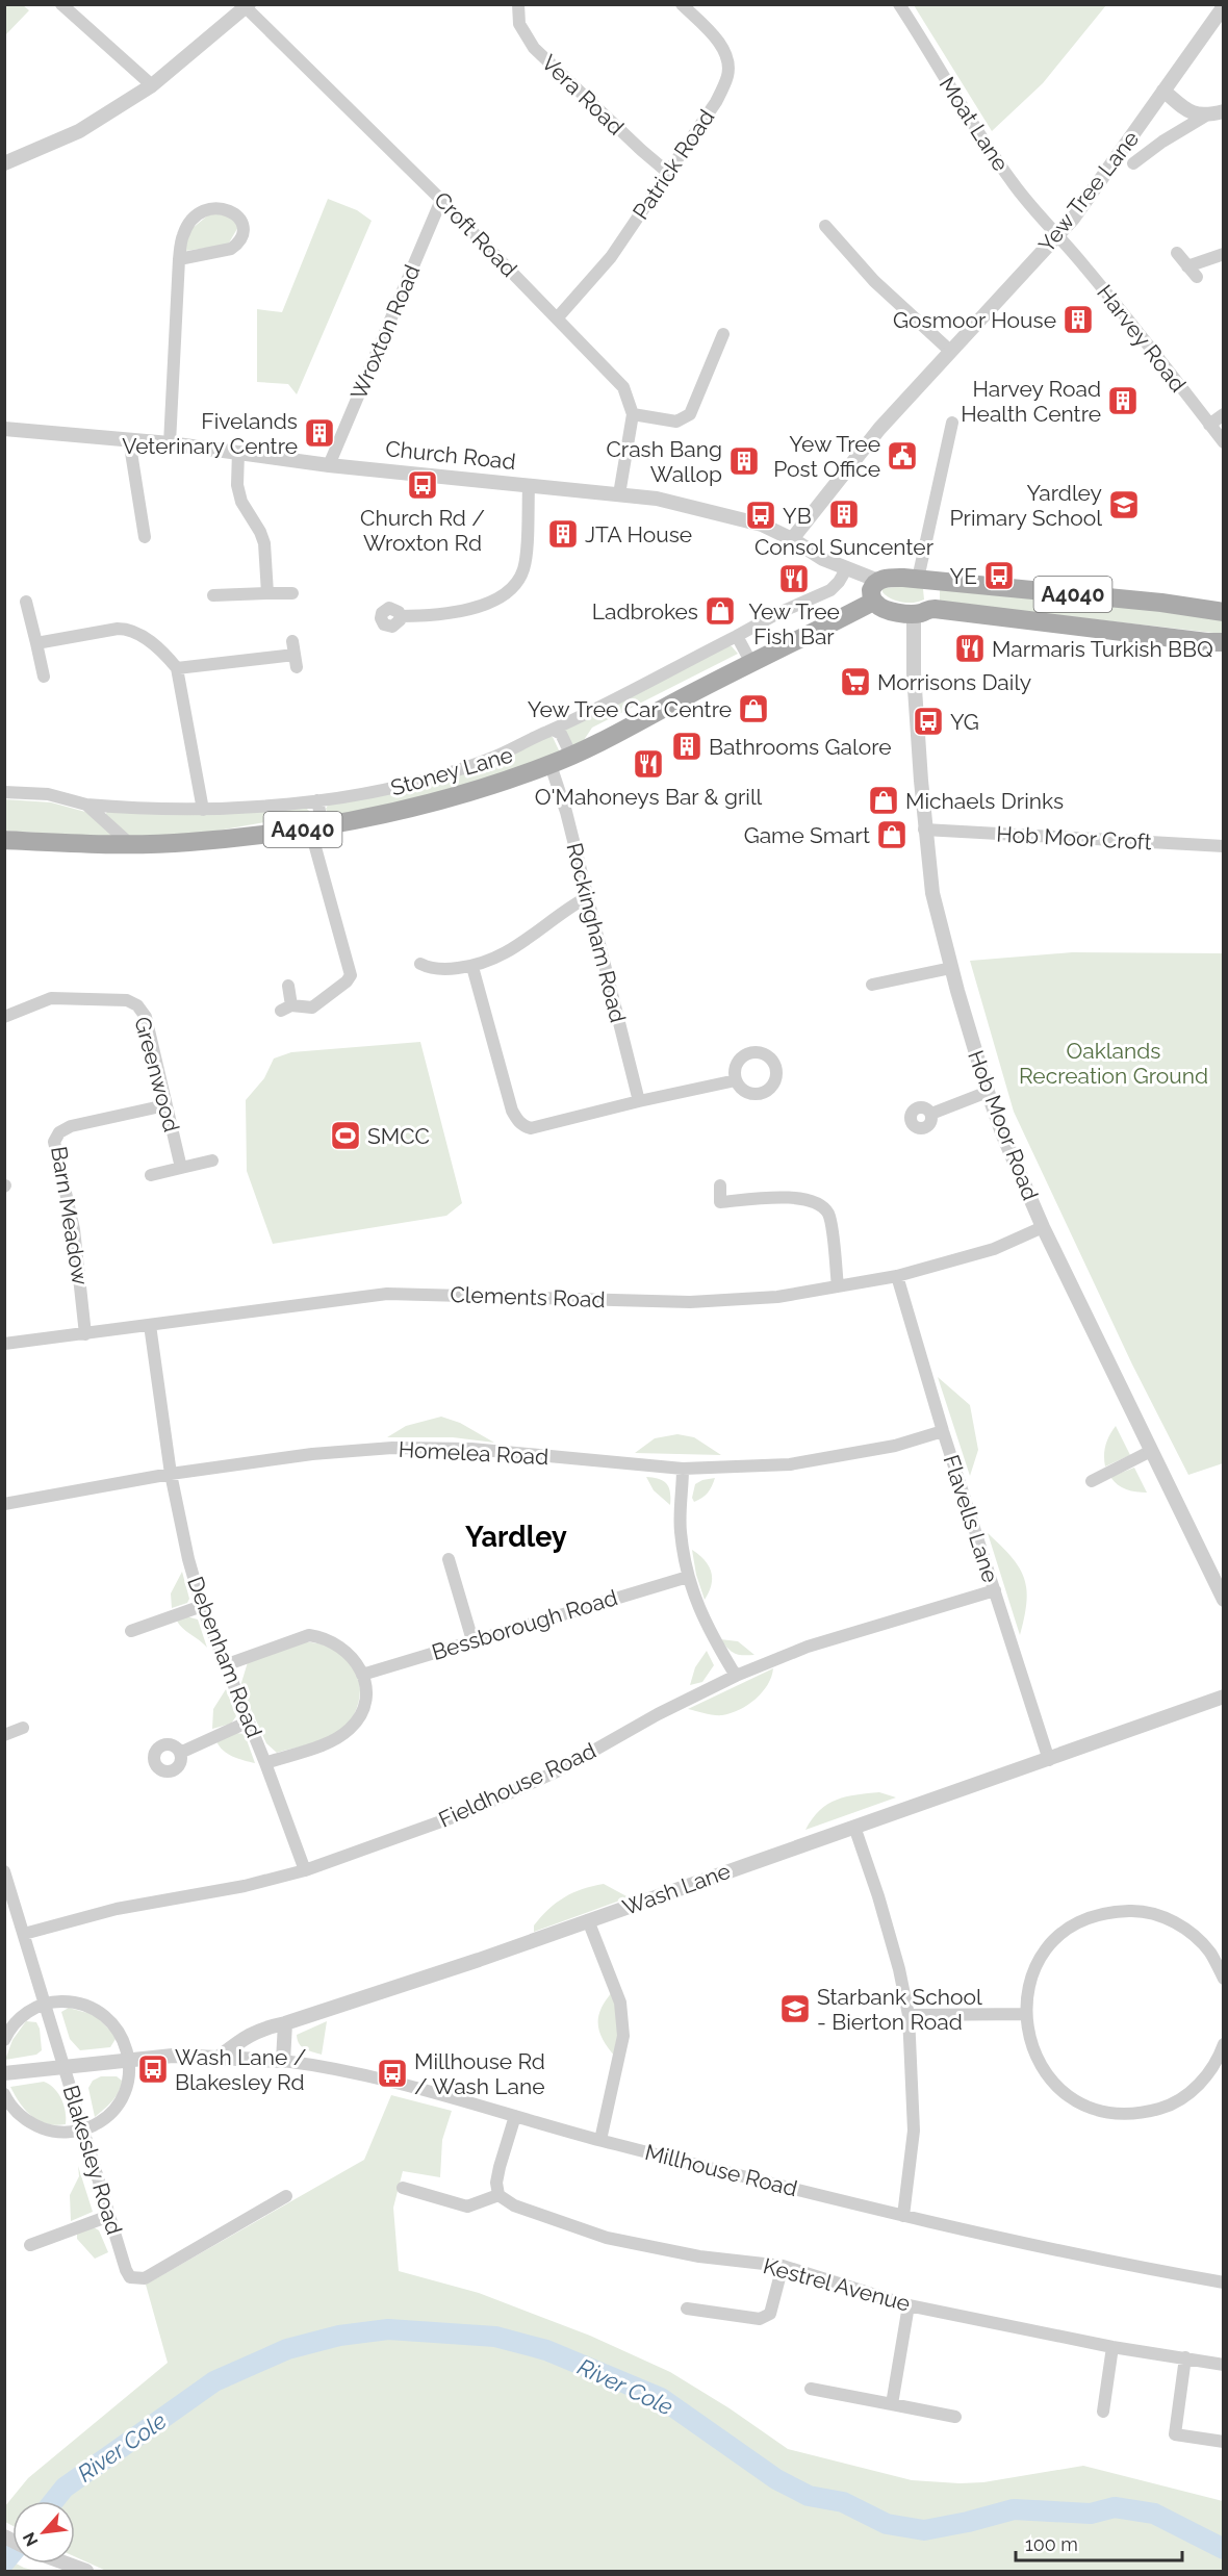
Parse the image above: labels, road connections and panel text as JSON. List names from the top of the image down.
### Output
{
  "streets": {
    "main road": ["Church Road", "A4040", "Stoney Lane"],
    "street": [
      "Vera Road",
      "Moat Lane",
      "Patrick Road",
      "Yew Tree Lane",
      "Croft Road",
      "Wroxton Road",
      "Harvey Road",
      "Hob Moor Croft",
      "Rockingham Road",
      "Greenwood",
      "Hob Moor Road",
      "Barn Meadow",
      "Clements Road",
      "Homelea Road",
      "Flavells Lane",
      "Bessborough Road",
      "Debenham Road",
      "Fieldhouse Road",
      "Wash Lane",
      "Blakesley Road",
      "Millhouse Road",
      "Kestrel Avenue"
    ]
  },
  "crossings": [
    ["Vera Road", "Patrick Road"],
    ["Moat Lane", "Yew Tree Lane"],
    ["Moat Lane", "Harvey Road"],
    ["Patrick Road", "Croft Road"],
    ["Yew Tree Lane", "Harvey Road"],
    ["Yew Tree Lane", "Church Road"],
    ["Croft Road", "Wroxton Road"],
    ["Wroxton Road", "Church Road"],
    ["Church Road", "A4040"],
    ["Church Road", "Stoney Lane"],
    ["Church Road", "Hob Moor Road"],
    ["A4040", "Stoney Lane"],
    ["A4040", "Hob Moor Road"],
    ["Stoney Lane", "Rockingham Road"],
    ["Stoney Lane", "Hob Moor Road"],
    ["Hob Moor Croft", "Hob Moor Road"],
    ["Greenwood", "Barn Meadow"],
    ["Hob Moor Road", "Clements Road"],
    ["Barn Meadow", "Clements Road"],
    ["Clements Road", "Flavells Lane"],
    ["Clements Road", "Debenham Road"],
    ["Homelea Road", "Flavells Lane"],
    ["Homelea Road", "Debenham Road"],
    ["Flavells Lane", "Fieldhouse Road"],
    ["Flavells Lane", "Wash Lane"],
    ["Bessborough Road", "Debenham Road"],
    ["Debenham Road", "Fieldhouse Road"],
    ["Fieldhouse Road", "Blakesley Road"],
    ["Wash Lane", "Millhouse Road"]
  ],
  "districts": ["Yardley"],
  "water": ["River Cole"],
  "parks": ["Oaklands Recreation Ground"],
  "places": {
    "building": [
      "Gosmoor House",
      "Harvey Road Health Centre",
      "Fivelands Veterinary Centre",
      "Crash Bang Wallop",
      "Consol Suncenter",
      "JTA House",
      "Bathrooms Galore"
    ],
    "public building": ["Yew Tree Post Office"],
    "bus stop": [
      "Church Rd / Wroxton Rd",
      "YB",
      "YE",
      "YG",
      "Wash Lane / Blakesley Rd",
      "Millhouse Rd / Wash Lane"
    ],
    "school or university": ["Yardley Primary School", "Starbank School - Bierton Road"],
    "restaurant": ["Yew Tree Fish Bar", "Marmaris Turkish BBQ", "O'Mahoneys Bar & grill"],
    "shop": [
      "Ladbrokes",
      "Yew Tree Car Centre",
      "Michaels Drinks",
      "Game Smart"
    ],
    "supermarket": ["Morrisons Daily"],
    "sports": ["SMCC"]
  },
  "scale_bar": "100 m",
  "north": "bottom left"
}
